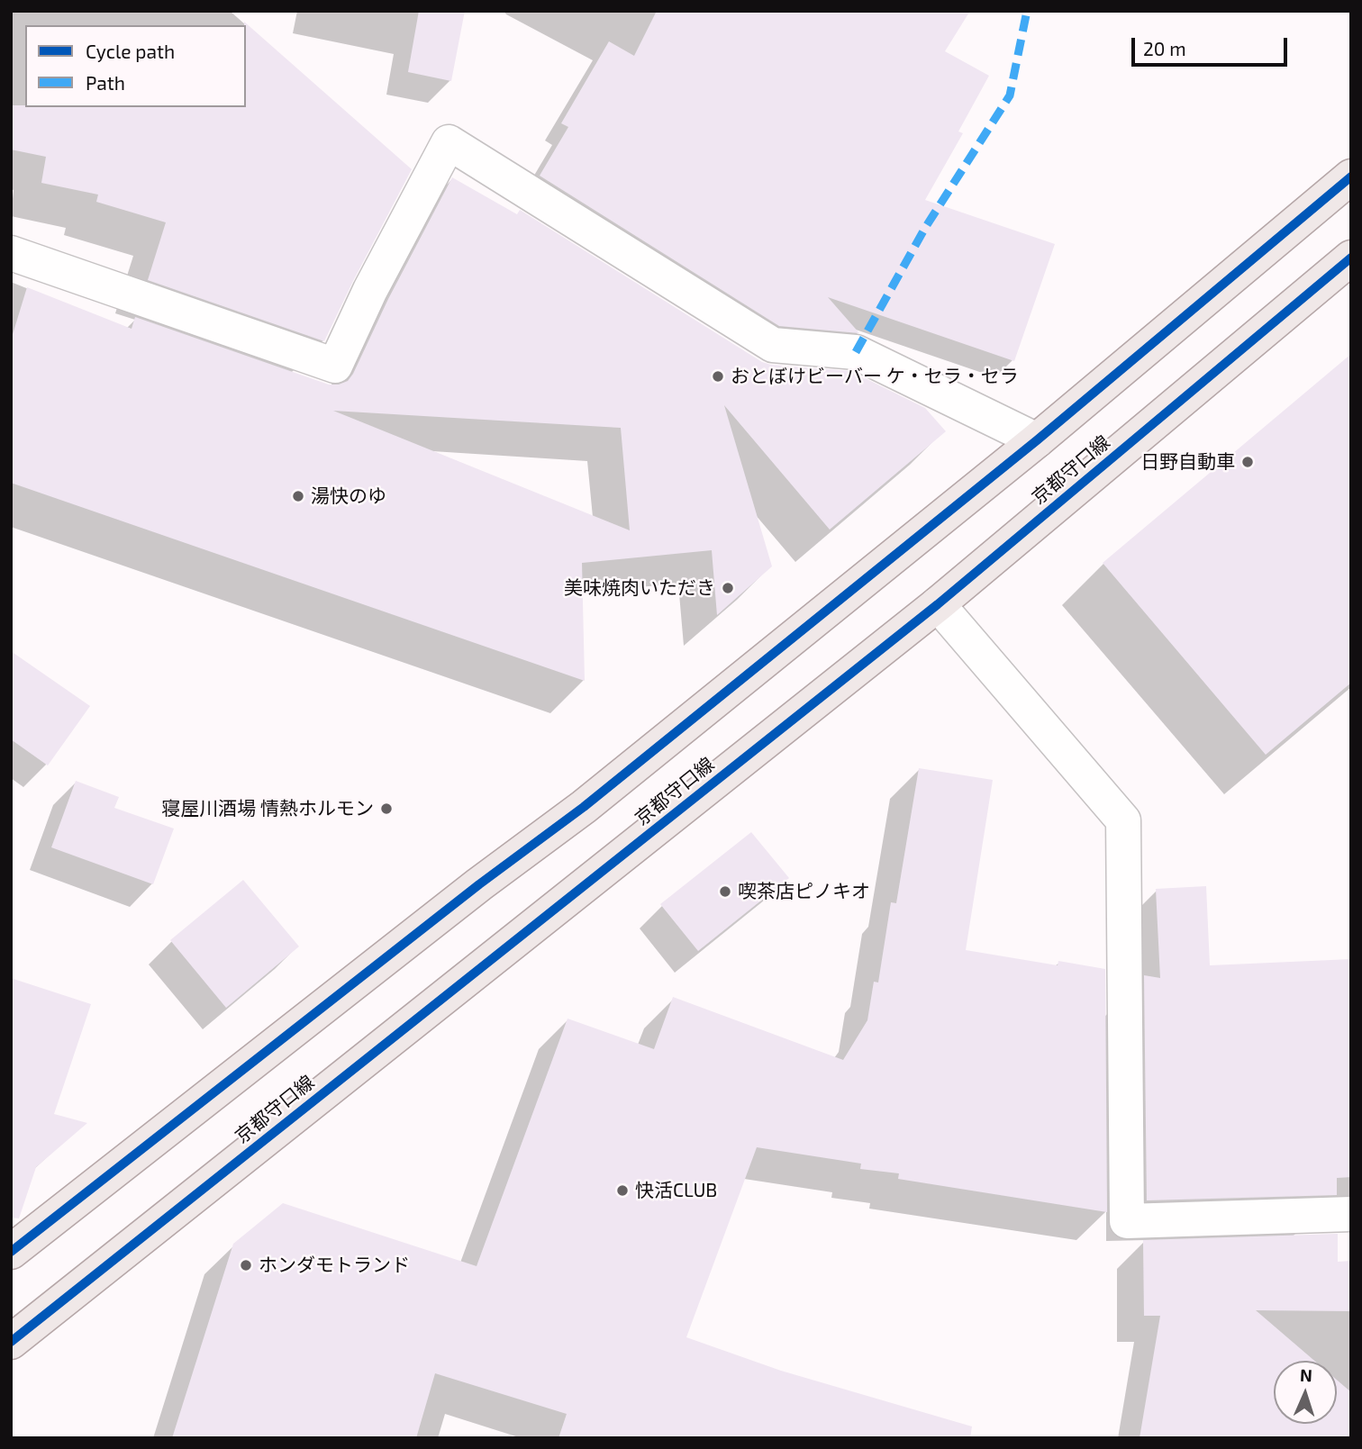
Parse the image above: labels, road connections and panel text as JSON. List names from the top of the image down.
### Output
{
  "streets": {
    "main road": ["京都守口線"]
  },
  "places": [
    "おとぼけビーバー ケ・セラ・セラ",
    "日野自動車",
    "湯快のゆ",
    "美味焼肉いただき",
    "寝屋川酒場 情熱ホルモン",
    "喫茶店ピノキオ",
    "快活CLUB",
    "ホンダモトランド"
  ],
  "legend": ["Cycle path", "Path"],
  "scale_bar": "20 m",
  "north": "top"
}
